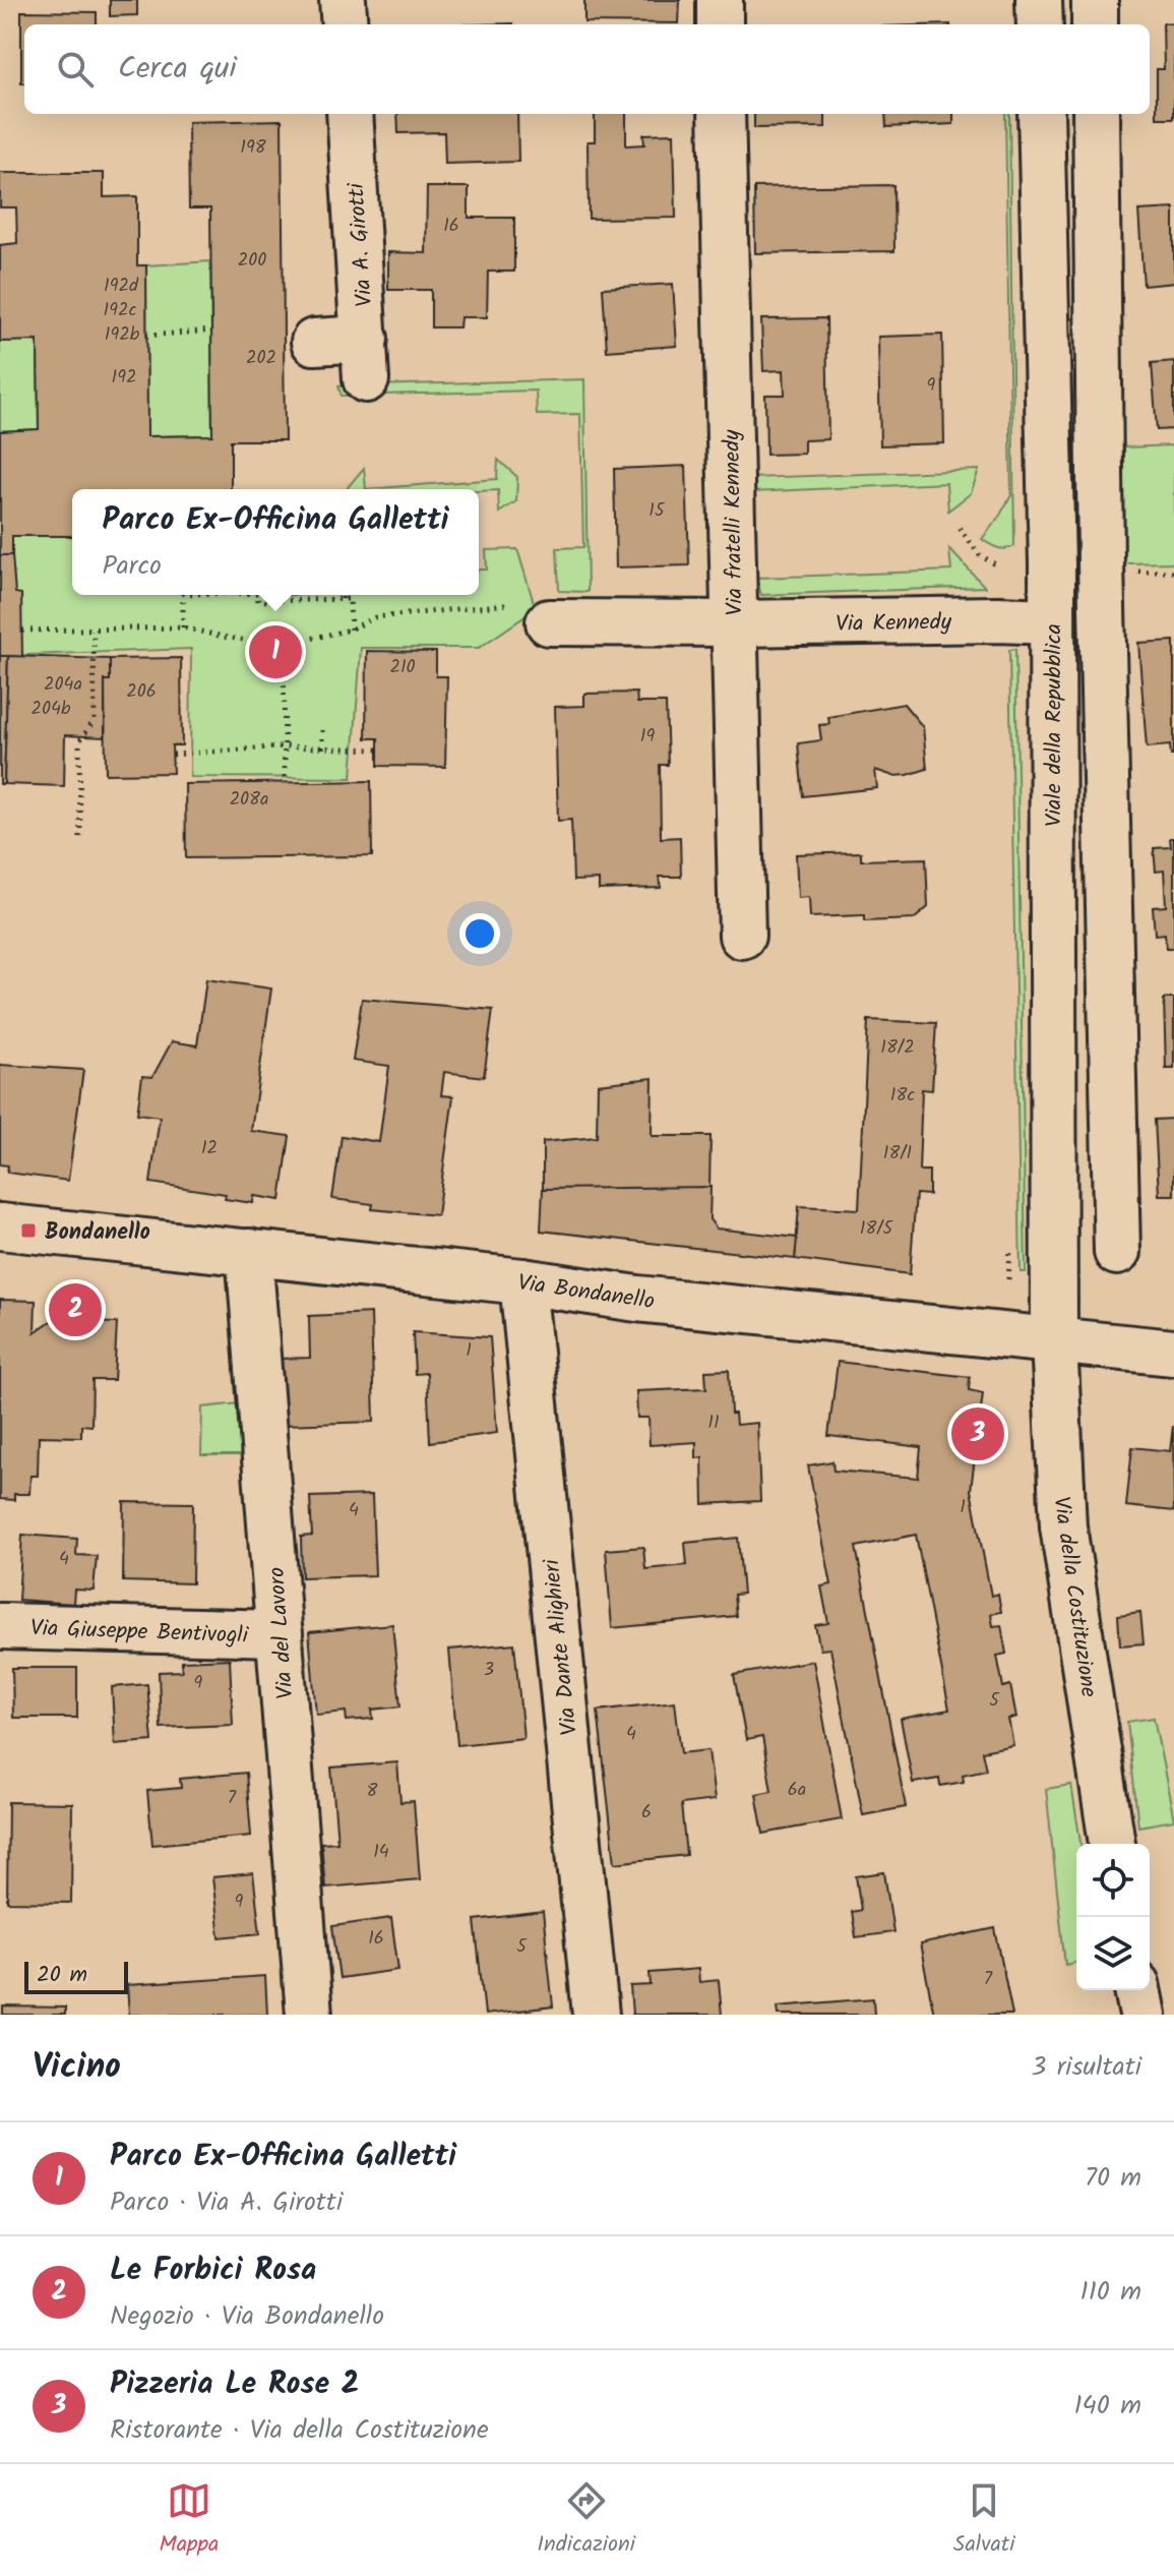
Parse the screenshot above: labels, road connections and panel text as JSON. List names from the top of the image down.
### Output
{
  "streets": {
    "street": [
      "Via A. Girotti",
      "Via fratelli Kennedy",
      "Via Kennedy",
      "Viale della Repubblica",
      "Via Bondanello",
      "Via della Costituzione",
      "Via Giuseppe Bentivogli",
      "Via del Lavoro",
      "Via Dante Alighieri"
    ]
  },
  "crossings": [
    ["Via fratelli Kennedy", "Via Kennedy"],
    ["Via Kennedy", "Viale della Repubblica"],
    ["Viale della Repubblica", "Via Bondanello"],
    ["Viale della Repubblica", "Via della Costituzione"],
    ["Via Bondanello", "Via della Costituzione"],
    ["Via Bondanello", "Via del Lavoro"],
    ["Via Bondanello", "Via Dante Alighieri"],
    ["Via Giuseppe Bentivogli", "Via del Lavoro"]
  ],
  "places": {
    "transit": ["Bondanello"]
  },
  "house_numbers": [
    "198",
    "16",
    "200",
    "192d",
    "192c",
    "192b",
    "202",
    "192",
    "9",
    "15",
    "210",
    "204a",
    "206",
    "204b",
    "19",
    "208a",
    "18/2",
    "18c",
    "12",
    "18/1",
    "18/5",
    "1",
    "11",
    "1",
    "4",
    "4",
    "3",
    "9",
    "5",
    "4",
    "6a",
    "8",
    "7",
    "6",
    "14",
    "9",
    "16",
    "5",
    "7"
  ],
  "scale_bar": "20 m",
  "page": {
    "search": "Cerca qui",
    "popup": ["Parco Ex-Officina Galletti", "Parco"],
    "pins": ["1", "2", "3"],
    "scale": "20 m",
    "heading": ["Vicino", "3 risultati"],
    "list": [
      {
        "mark": "1",
        "name": "Parco Ex-Officina Galletti",
        "note": "Parco · Via A. Girotti",
        "value": "70 m"
      },
      {
        "mark": "2",
        "name": "Le Forbici Rosa",
        "note": "Negozio · Via Bondanello",
        "value": "110 m"
      },
      {
        "mark": "3",
        "name": "Pizzeria Le Rose 2",
        "note": "Ristorante · Via della Costituzione",
        "value": "140 m"
      }
    ],
    "nav": ["Mappa", "Indicazioni", "Salvati"]
  }
}
